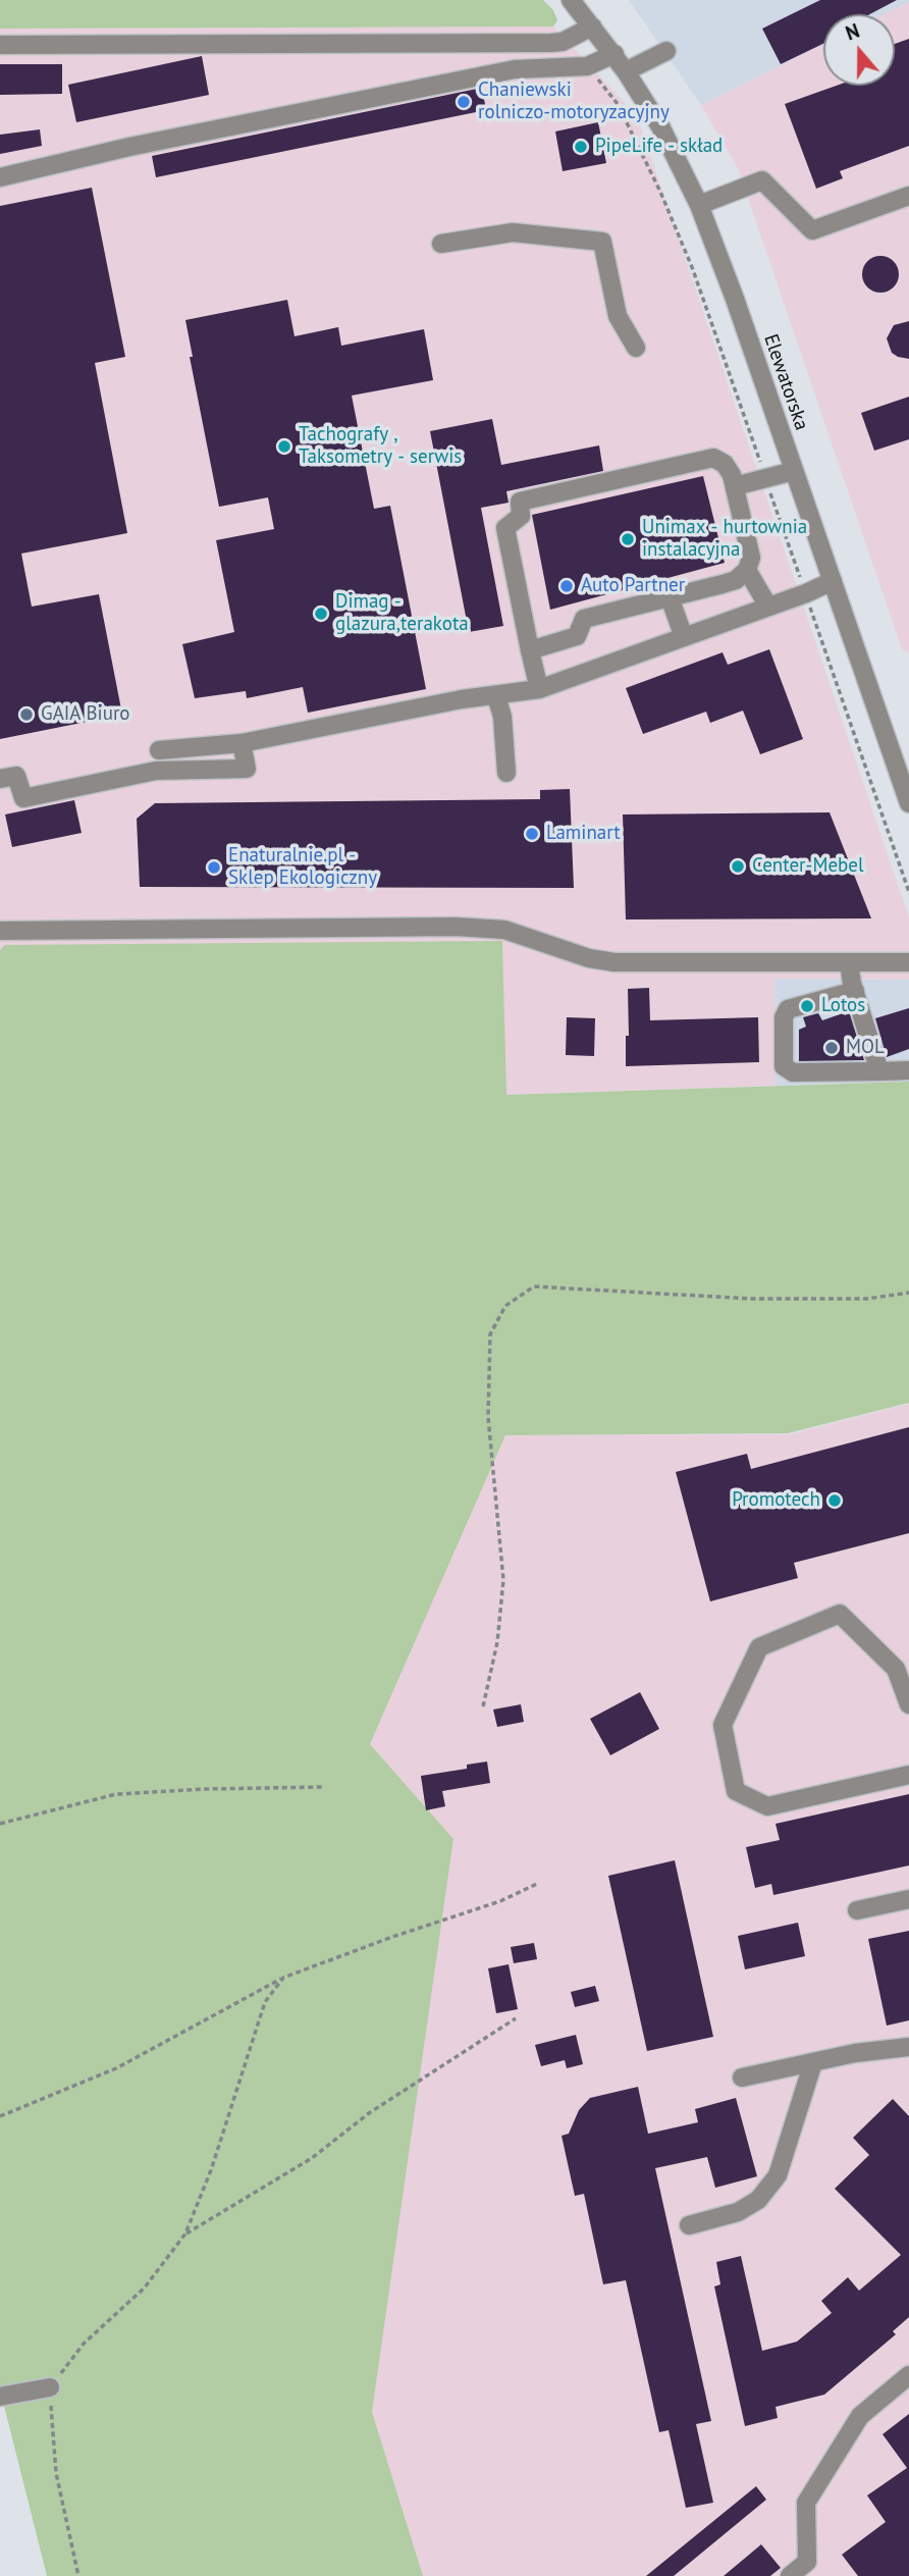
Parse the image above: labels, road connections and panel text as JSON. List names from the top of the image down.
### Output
{
  "streets": {
    "street": ["Elewatorska"]
  },
  "places": [
    "Chaniewski rolniczo-motoryzacyjny",
    "PipeLife - skład",
    "Tachografy , Taksometry - serwis",
    "Unimax - hurtownia instalacyjna",
    "Auto Partner",
    "Dimag - glazura,terakota",
    "GAIA Biuro",
    "Laminart",
    "Center-Mebel",
    "Enaturalnie.pl - Sklep Ekologiczny",
    "Lotos",
    "MOL",
    "Promotech"
  ],
  "north": "top"
}
